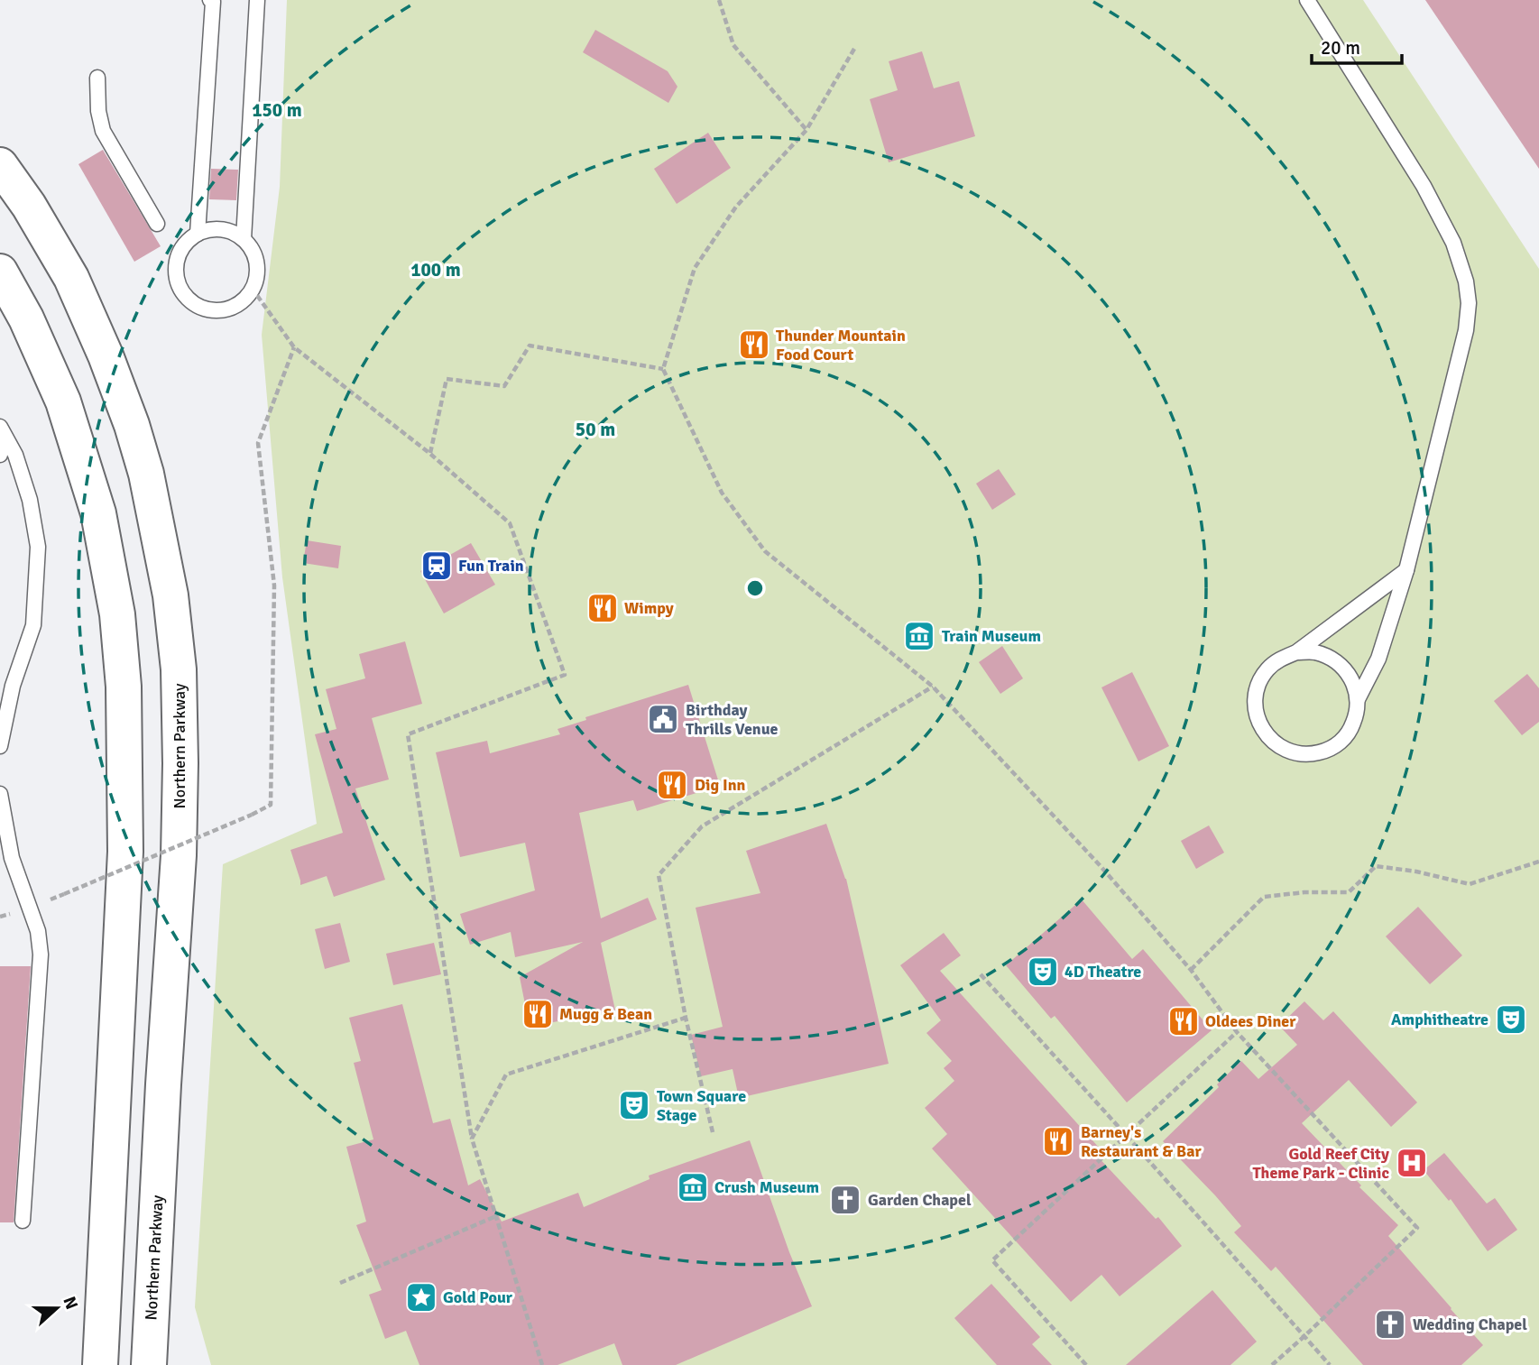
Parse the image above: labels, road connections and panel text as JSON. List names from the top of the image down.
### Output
{
  "streets": {
    "main road": ["Northern Parkway"]
  },
  "places": {
    "restaurant": [
      "Thunder Mountain Food Court",
      "Wimpy",
      "Dig Inn",
      "Mugg & Bean",
      "Oldees Diner",
      "Barney's Restaurant & Bar"
    ],
    "station": ["Fun Train"],
    "museum": ["Train Museum", "Crush Museum"],
    "public building": ["Birthday Thrills Venue"],
    "theatre": ["4D Theatre", "Amphitheatre", "Town Square Stage"],
    "hospital": ["Gold Reef City Theme Park - Clinic"],
    "church": ["Garden Chapel", "Wedding Chapel"],
    "place": ["Gold Pour"]
  },
  "scale_bar": "20 m",
  "north": "right",
  "rings": ["150 m", "100 m", "50 m"]
}
